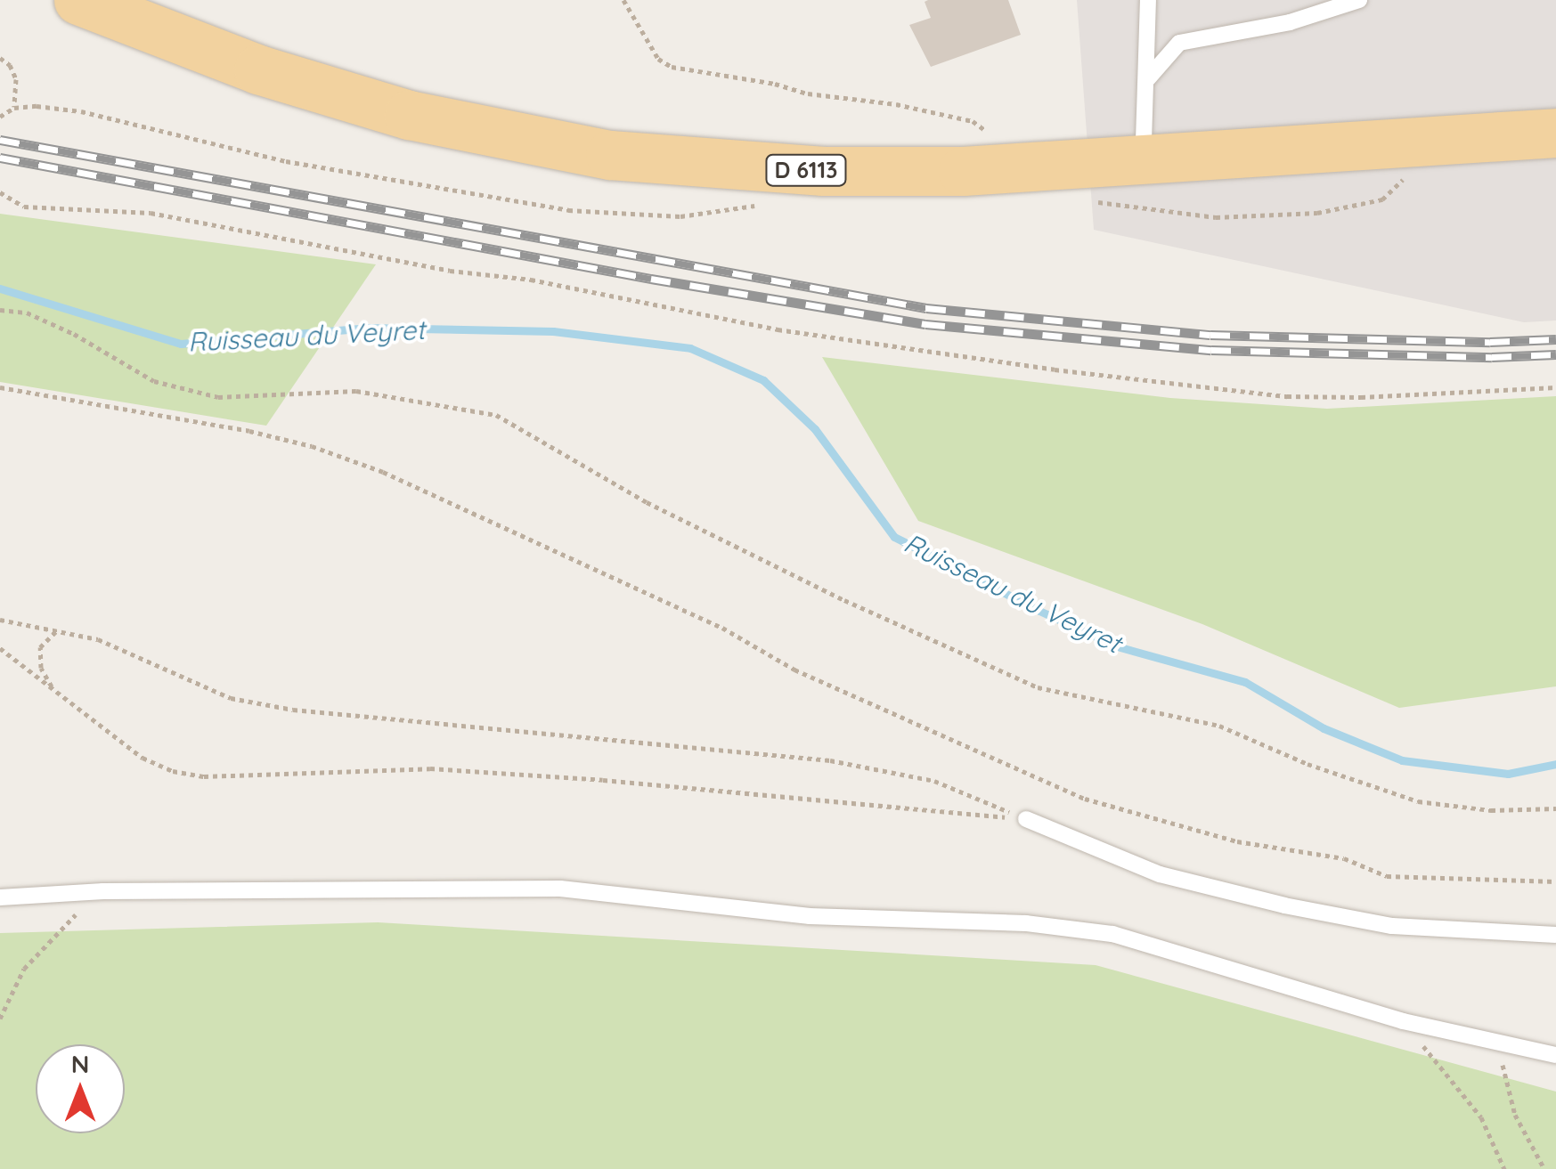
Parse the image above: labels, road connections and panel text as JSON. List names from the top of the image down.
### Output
{
  "streets": {
    "main road": ["D 6113"]
  },
  "water": ["Ruisseau du Veyret"],
  "north": "top"
}
